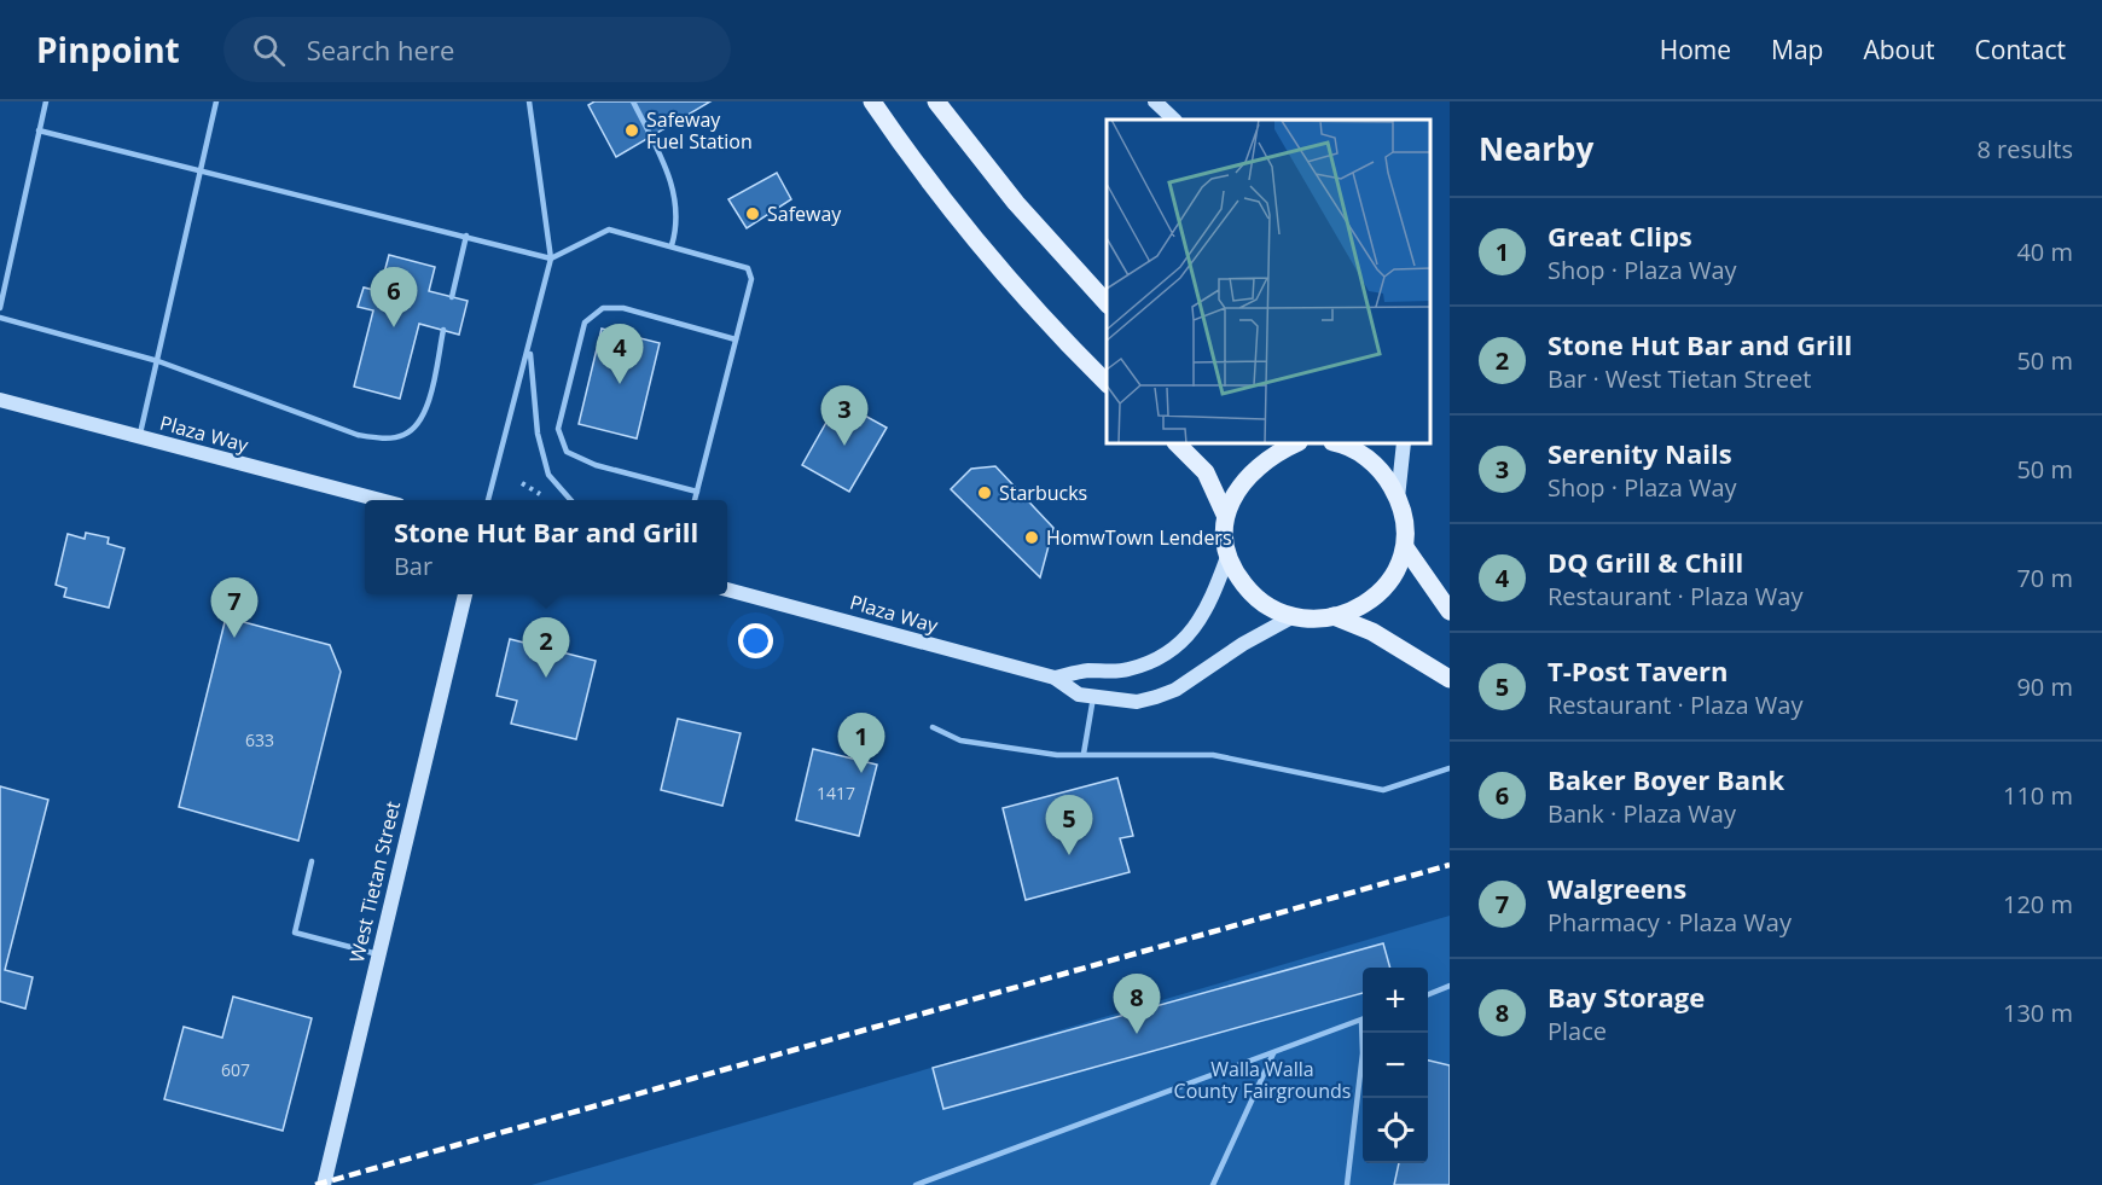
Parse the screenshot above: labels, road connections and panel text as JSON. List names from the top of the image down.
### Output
{
  "streets": {
    "main road": ["Plaza Way", "West Tietan Street"]
  },
  "parks": ["Walla Walla County Fairgrounds"],
  "places": [
    "Safeway Fuel Station",
    "Safeway",
    "Starbucks",
    "HomwTown Lenders"
  ],
  "house_numbers": ["633", "1417", "607"],
  "page": {
    "header": "Pinpoint",
    "search": "Search here",
    "nav": [
      "Home",
      "Map",
      "About",
      "Contact"
    ],
    "heading": ["Nearby", "8 results"],
    "list": [
      {
        "mark": "1",
        "name": "Great Clips",
        "note": "Shop · Plaza Way",
        "value": "40 m"
      },
      {
        "mark": "2",
        "name": "Stone Hut Bar and Grill",
        "note": "Bar · West Tietan Street",
        "value": "50 m"
      },
      {
        "mark": "3",
        "name": "Serenity Nails",
        "note": "Shop · Plaza Way",
        "value": "50 m"
      },
      {
        "mark": "4",
        "name": "DQ Grill & Chill",
        "note": "Restaurant · Plaza Way",
        "value": "70 m"
      },
      {
        "mark": "5",
        "name": "T-Post Tavern",
        "note": "Restaurant · Plaza Way",
        "value": "90 m"
      },
      {
        "mark": "6",
        "name": "Baker Boyer Bank",
        "note": "Bank · Plaza Way",
        "value": "110 m"
      },
      {
        "mark": "7",
        "name": "Walgreens",
        "note": "Pharmacy · Plaza Way",
        "value": "120 m"
      },
      {
        "mark": "8",
        "name": "Bay Storage",
        "note": "Place",
        "value": "130 m"
      }
    ],
    "pins": [
      "6",
      "4",
      "3",
      "7",
      "2",
      "1",
      "5",
      "8"
    ],
    "popup": ["Stone Hut Bar and Grill", "Bar"],
    "map_buttons": ["+", "−"]
  }
}
